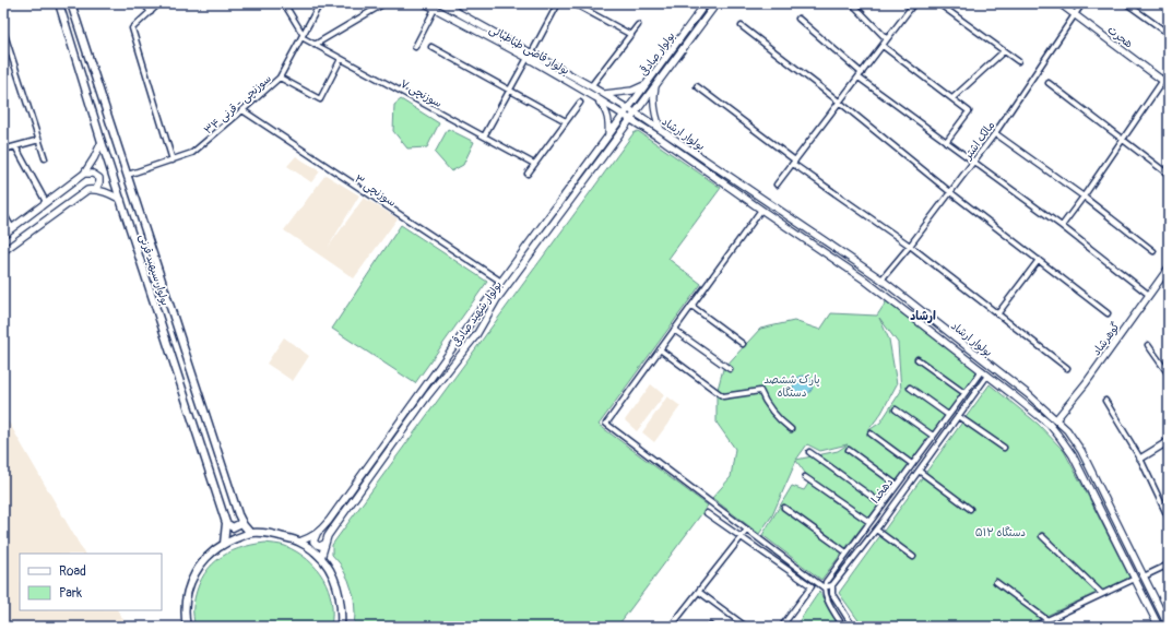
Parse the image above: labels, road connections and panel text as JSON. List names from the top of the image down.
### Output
{
  "streets": {
    "main road": [
      "هجرت",
      "بولوار قاضی طباطبائی",
      "بولوار صادقی",
      "بولوار ارشاد",
      "بولوار سپهبد قرنی",
      "بولوار شهید صادقی",
      "گوهرشاد"
    ],
    "street": [
      "سوزنچی ۷",
      "سوزنچی - قرنی ۳۴",
      "مالک اشتر",
      "سوزنچی ۳",
      "دهخدا"
    ]
  },
  "crossings": [
    ["هجرت", "مالک اشتر"],
    ["بولوار قاضی طباطبائی", "بولوار صادقی"],
    ["بولوار قاضی طباطبائی", "بولوار ارشاد"],
    ["بولوار قاضی طباطبائی", "بولوار شهید صادقی"],
    ["بولوار صادقی", "بولوار ارشاد"],
    ["بولوار صادقی", "بولوار شهید صادقی"],
    ["سوزنچی ۷", "سوزنچی - قرنی ۳۴"],
    ["سوزنچی - قرنی ۳۴", "سوزنچی ۳"],
    ["سوزنچی - قرنی ۳۴", "بولوار سپهبد قرنی"],
    ["بولوار ارشاد", "مالک اشتر"],
    ["بولوار ارشاد", "بولوار شهید صادقی"],
    ["بولوار ارشاد", "گوهرشاد"],
    ["بولوار ارشاد", "دهخدا"],
    ["سوزنچی ۳", "بولوار شهید صادقی"]
  ],
  "districts": ["ارشاد"],
  "parks": ["پارک‌ ششصد دستگاه", "۵۱۲ دستگاه"],
  "legend": ["Road", "Park"]
}
